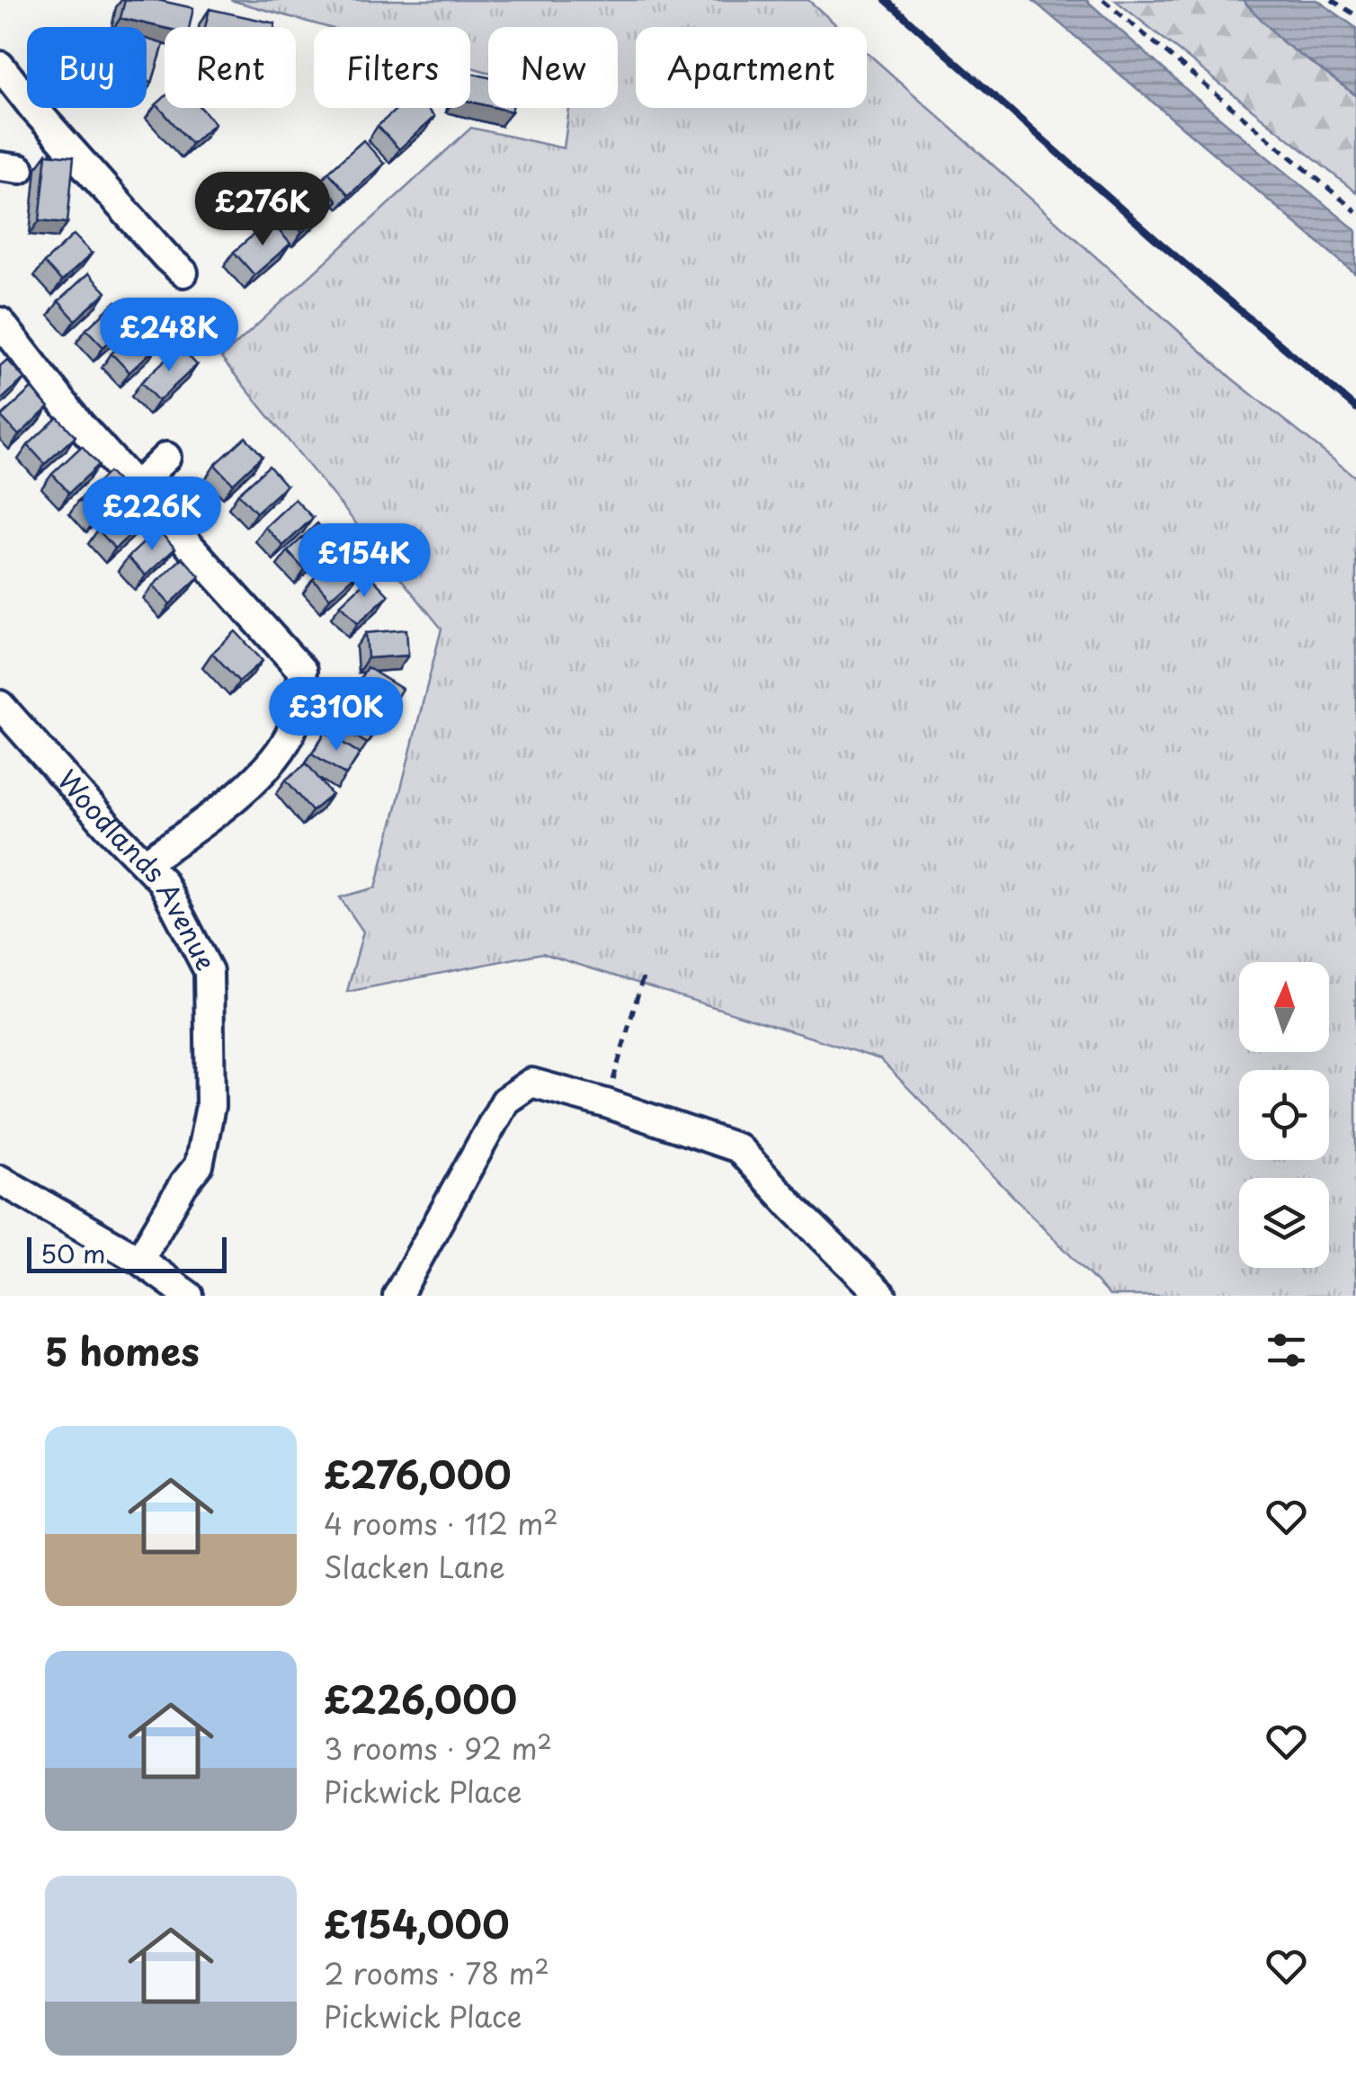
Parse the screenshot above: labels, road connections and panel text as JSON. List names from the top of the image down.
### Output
{
  "streets": {
    "street": ["Woodlands Avenue"]
  },
  "scale_bar": "50 m",
  "north": "top",
  "page": {
    "chip": [
      "Buy",
      "Rent",
      "Filters",
      "New",
      "Apartment"
    ],
    "price": [
      "£276K",
      "£248K",
      "£226K",
      "£154K",
      "£310K"
    ],
    "scale": "50 m",
    "heading": "5 homes",
    "list": [
      {
        "name": "£276,000",
        "note": "4 rooms · 112 m² · Slacken Lane"
      },
      {
        "name": "£226,000",
        "note": "3 rooms · 92 m² · Pickwick Place"
      },
      {
        "name": "£154,000",
        "note": "2 rooms · 78 m² · Pickwick Place"
      }
    ]
  }
}
